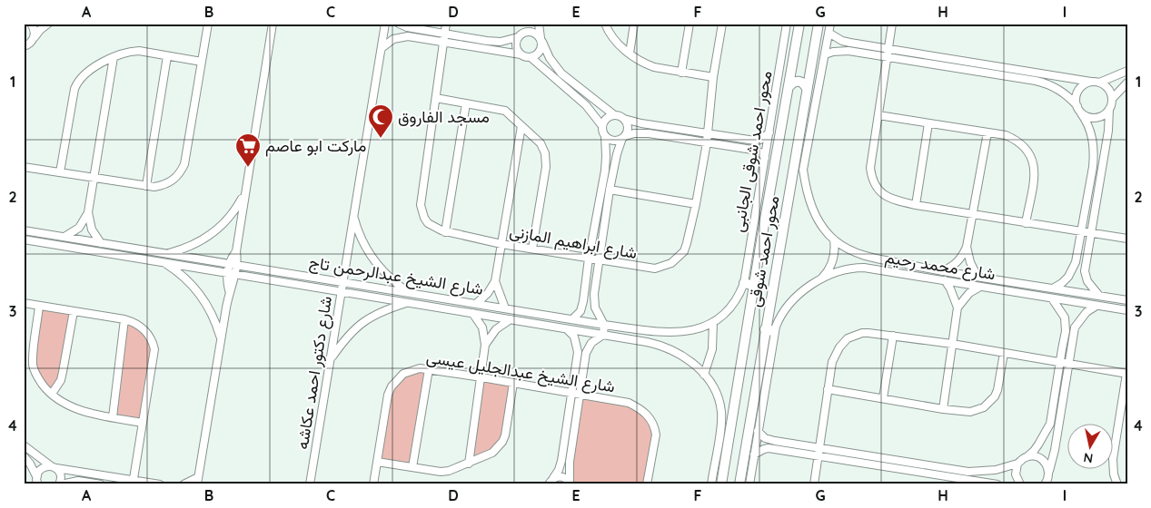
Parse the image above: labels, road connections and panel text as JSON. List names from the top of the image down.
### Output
{
  "streets": {
    "main road": ["محور احمد شوقى"],
    "street": [
      "محور احمد شوقى الجانبى",
      "شارع ابراهيم المازنى",
      "شارع محمد رحيم",
      "شارع الشيخ عبدالرحمن تاج",
      "شارع الشيخ عبدالجليل عيسى",
      "شارع دكتور احمد عكاشه"
    ]
  },
  "crossings": [
    ["محور احمد شوقى الجانبى", "شارع الشيخ عبدالرحمن تاج"],
    ["محور احمد شوقى", "شارع محمد رحيم"],
    ["شارع الشيخ عبدالرحمن تاج", "شارع دكتور احمد عكاشه"]
  ],
  "places": {
    "mosque": ["مسجد الفاروق"],
    "supermarket": ["ماركت ابو عاصم"]
  },
  "north": "bottom",
  "grid": {
    "columns": [
      "A",
      "B",
      "C",
      "D",
      "E",
      "F",
      "G",
      "H",
      "I"
    ],
    "rows": [
      "1",
      "2",
      "3",
      "4"
    ]
  }
}
